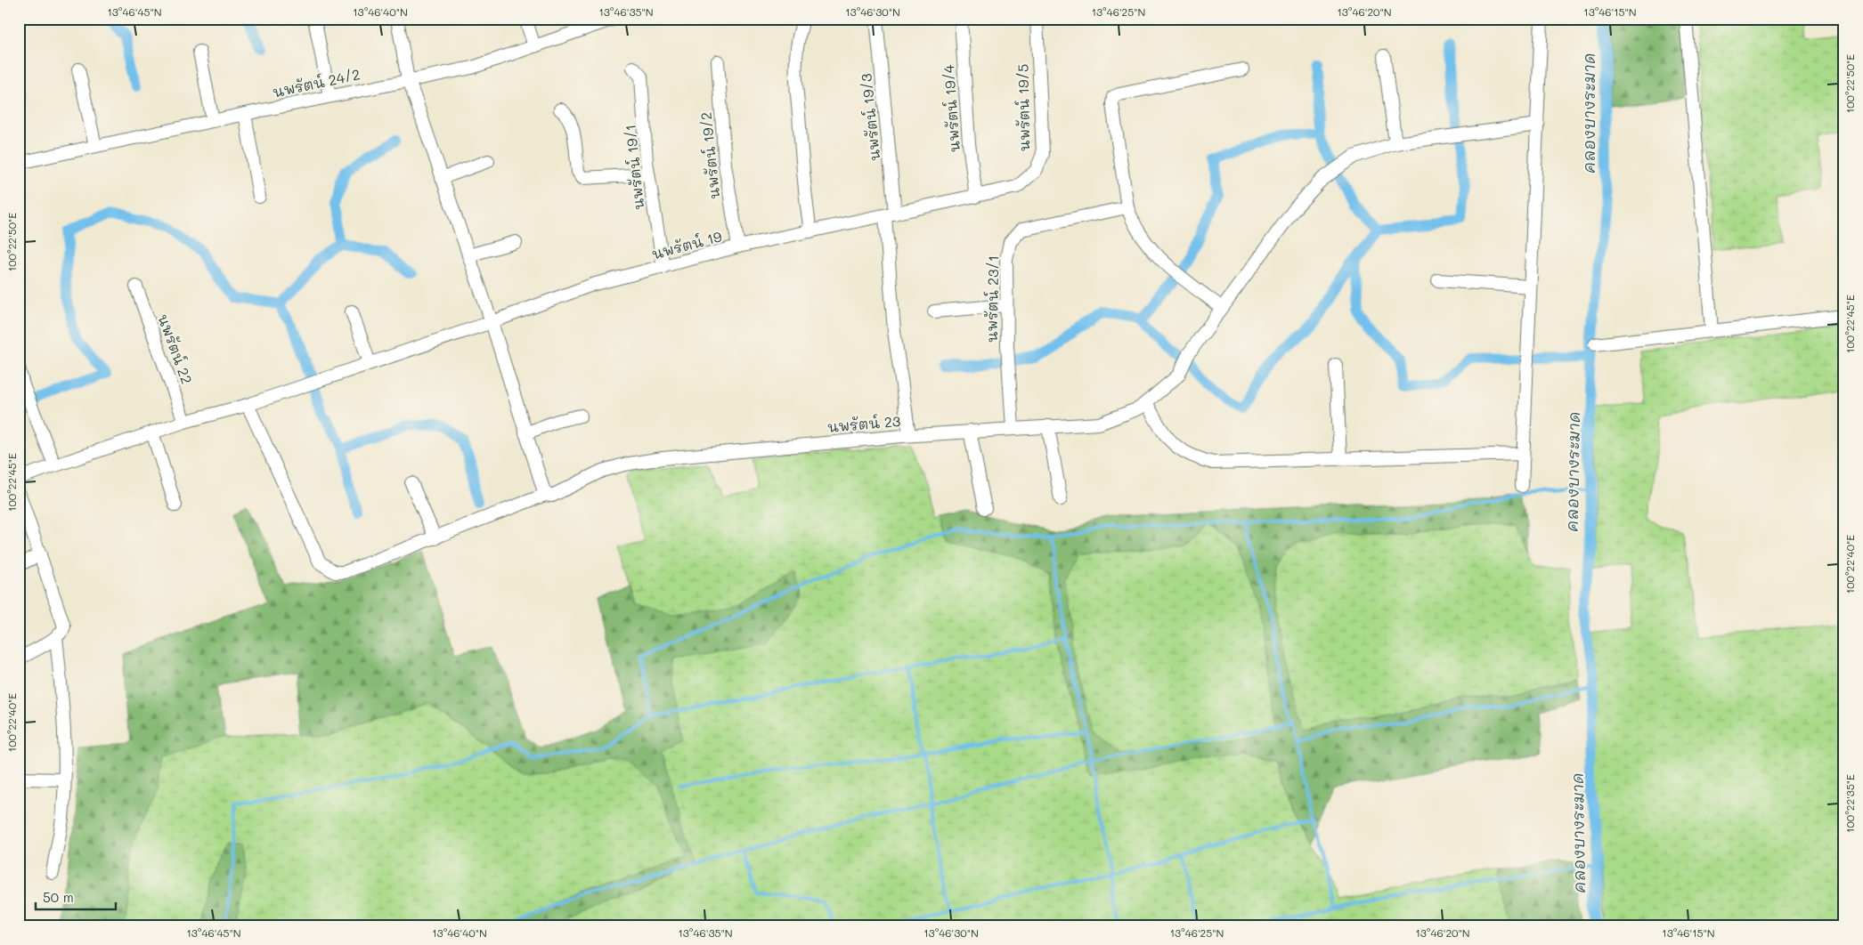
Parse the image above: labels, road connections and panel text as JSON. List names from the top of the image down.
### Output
{
  "streets": {
    "street": [
      "นพรัตน์ 24/2",
      "นพรัตน์ 19/5",
      "นพรัตน์ 19/4",
      "นพรัตน์ 19/3",
      "นพรัตน์ 19/2",
      "นพรัตน์ 19/1",
      "นพรัตน์ 19",
      "นพรัตน์ 23/1",
      "นพรัตน์ 22",
      "นพรัตน์ 23"
    ]
  },
  "crossings": [
    ["นพรัตน์ 19/5", "นพรัตน์ 19"],
    ["นพรัตน์ 19/4", "นพรัตน์ 19"],
    ["นพรัตน์ 19/3", "นพรัตน์ 19"],
    ["นพรัตน์ 19/3", "นพรัตน์ 23"],
    ["นพรัตน์ 19/2", "นพรัตน์ 19"],
    ["นพรัตน์ 19/1", "นพรัตน์ 19"],
    ["นพรัตน์ 19", "นพรัตน์ 22"],
    ["นพรัตน์ 19", "นพรัตน์ 23"],
    ["นพรัตน์ 23/1", "นพรัตน์ 23"]
  ],
  "water": ["คลองบางระมาด"],
  "scale_bar": "50 m",
  "coordinates": [
    "13°46'45\"N",
    "13°46'40\"N",
    "13°46'35\"N",
    "13°46'30\"N",
    "13°46'25\"N",
    "13°46'20\"N",
    "13°46'15\"N",
    "100°22'50\"E",
    "100°22'45\"E",
    "100°22'40\"E",
    "100°22'35\"E"
  ]
}
